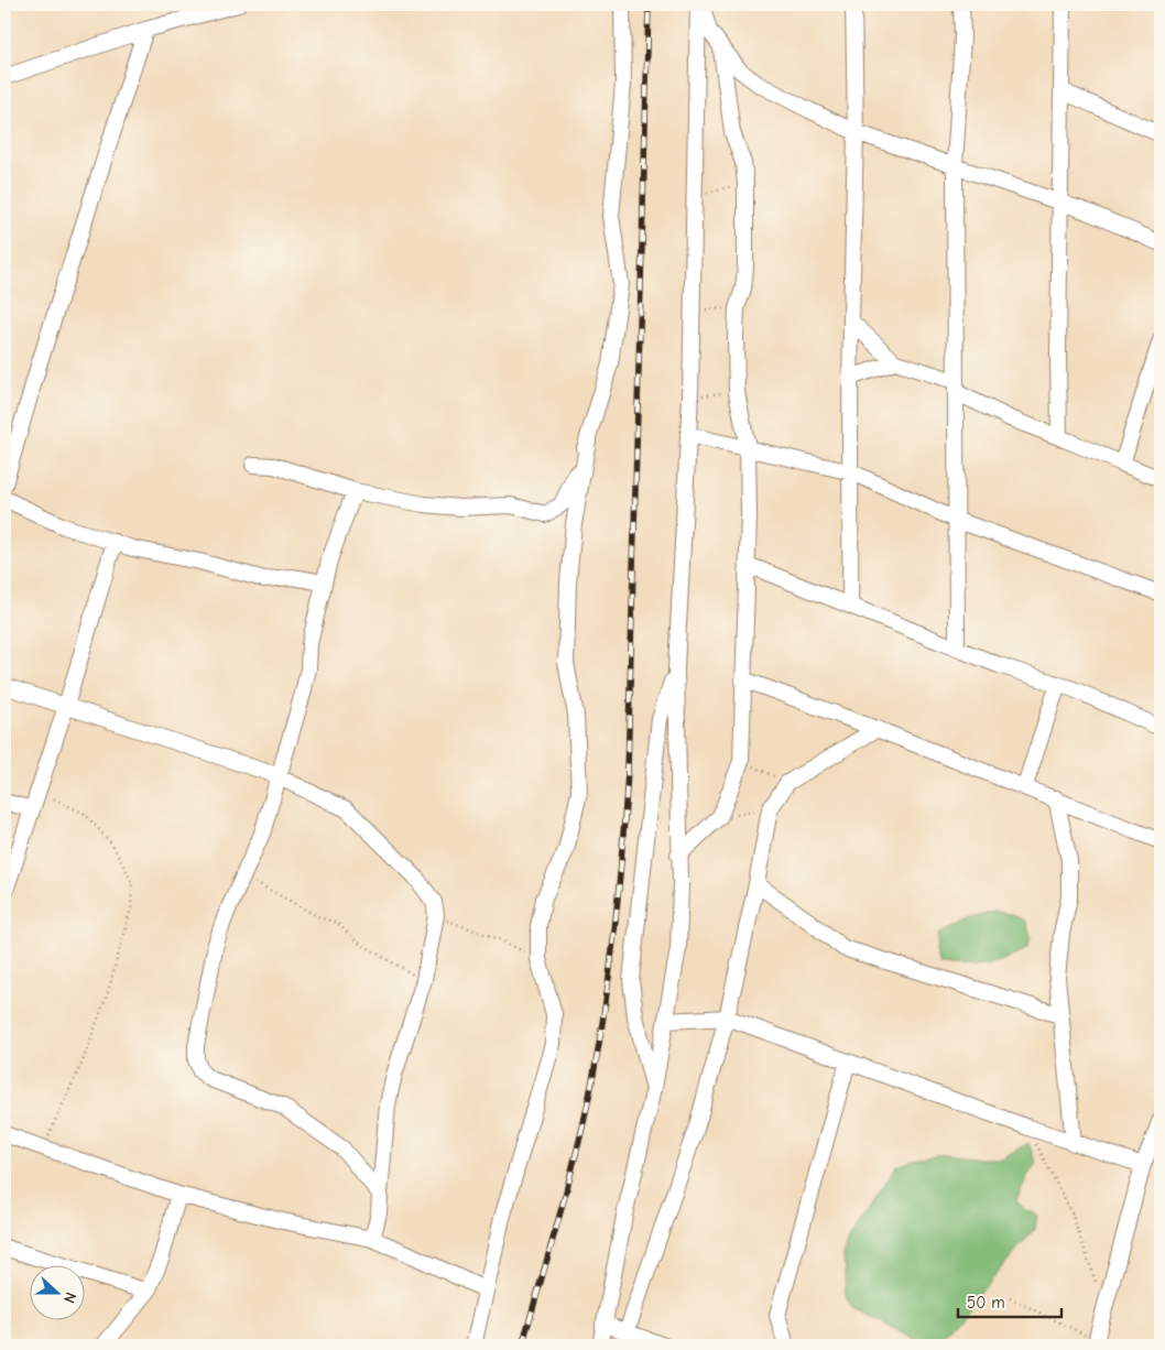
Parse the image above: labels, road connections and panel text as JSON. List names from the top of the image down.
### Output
{
  "scale_bar": "50 m",
  "north": "right"
}
